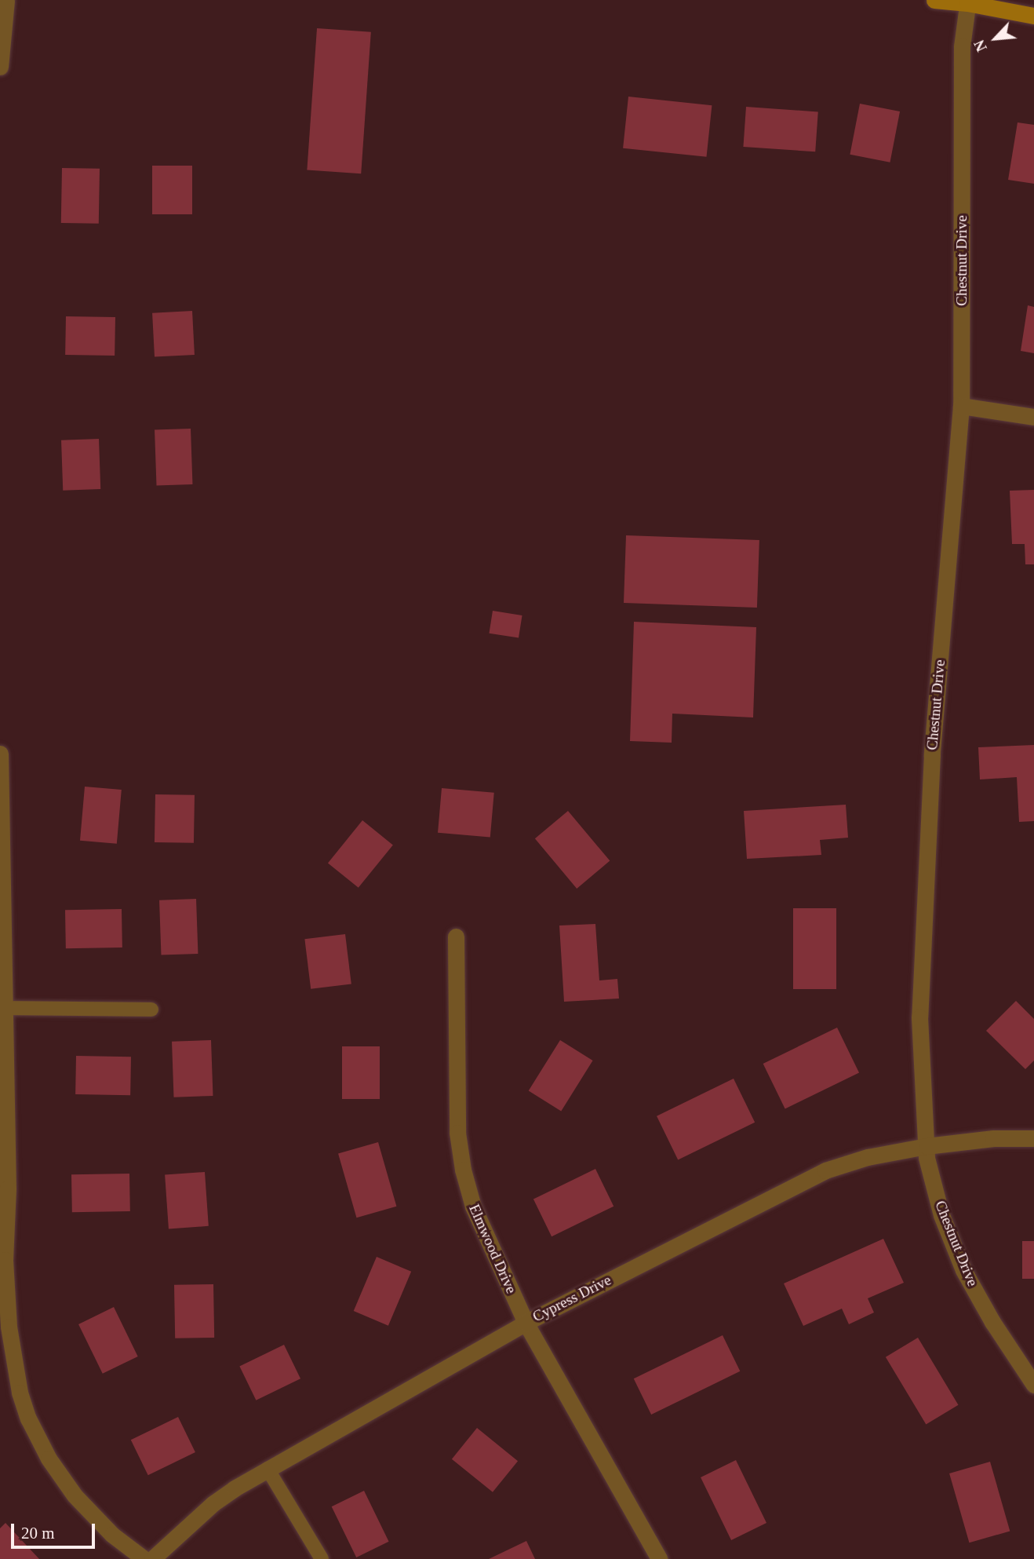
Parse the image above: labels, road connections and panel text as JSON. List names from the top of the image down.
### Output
{
  "streets": {
    "street": ["Chestnut Drive", "Elmwood Drive", "Cypress Drive"]
  },
  "crossings": [
    ["Chestnut Drive", "Cypress Drive"],
    ["Elmwood Drive", "Cypress Drive"]
  ],
  "scale_bar": "20 m",
  "north": "bottom left"
}
